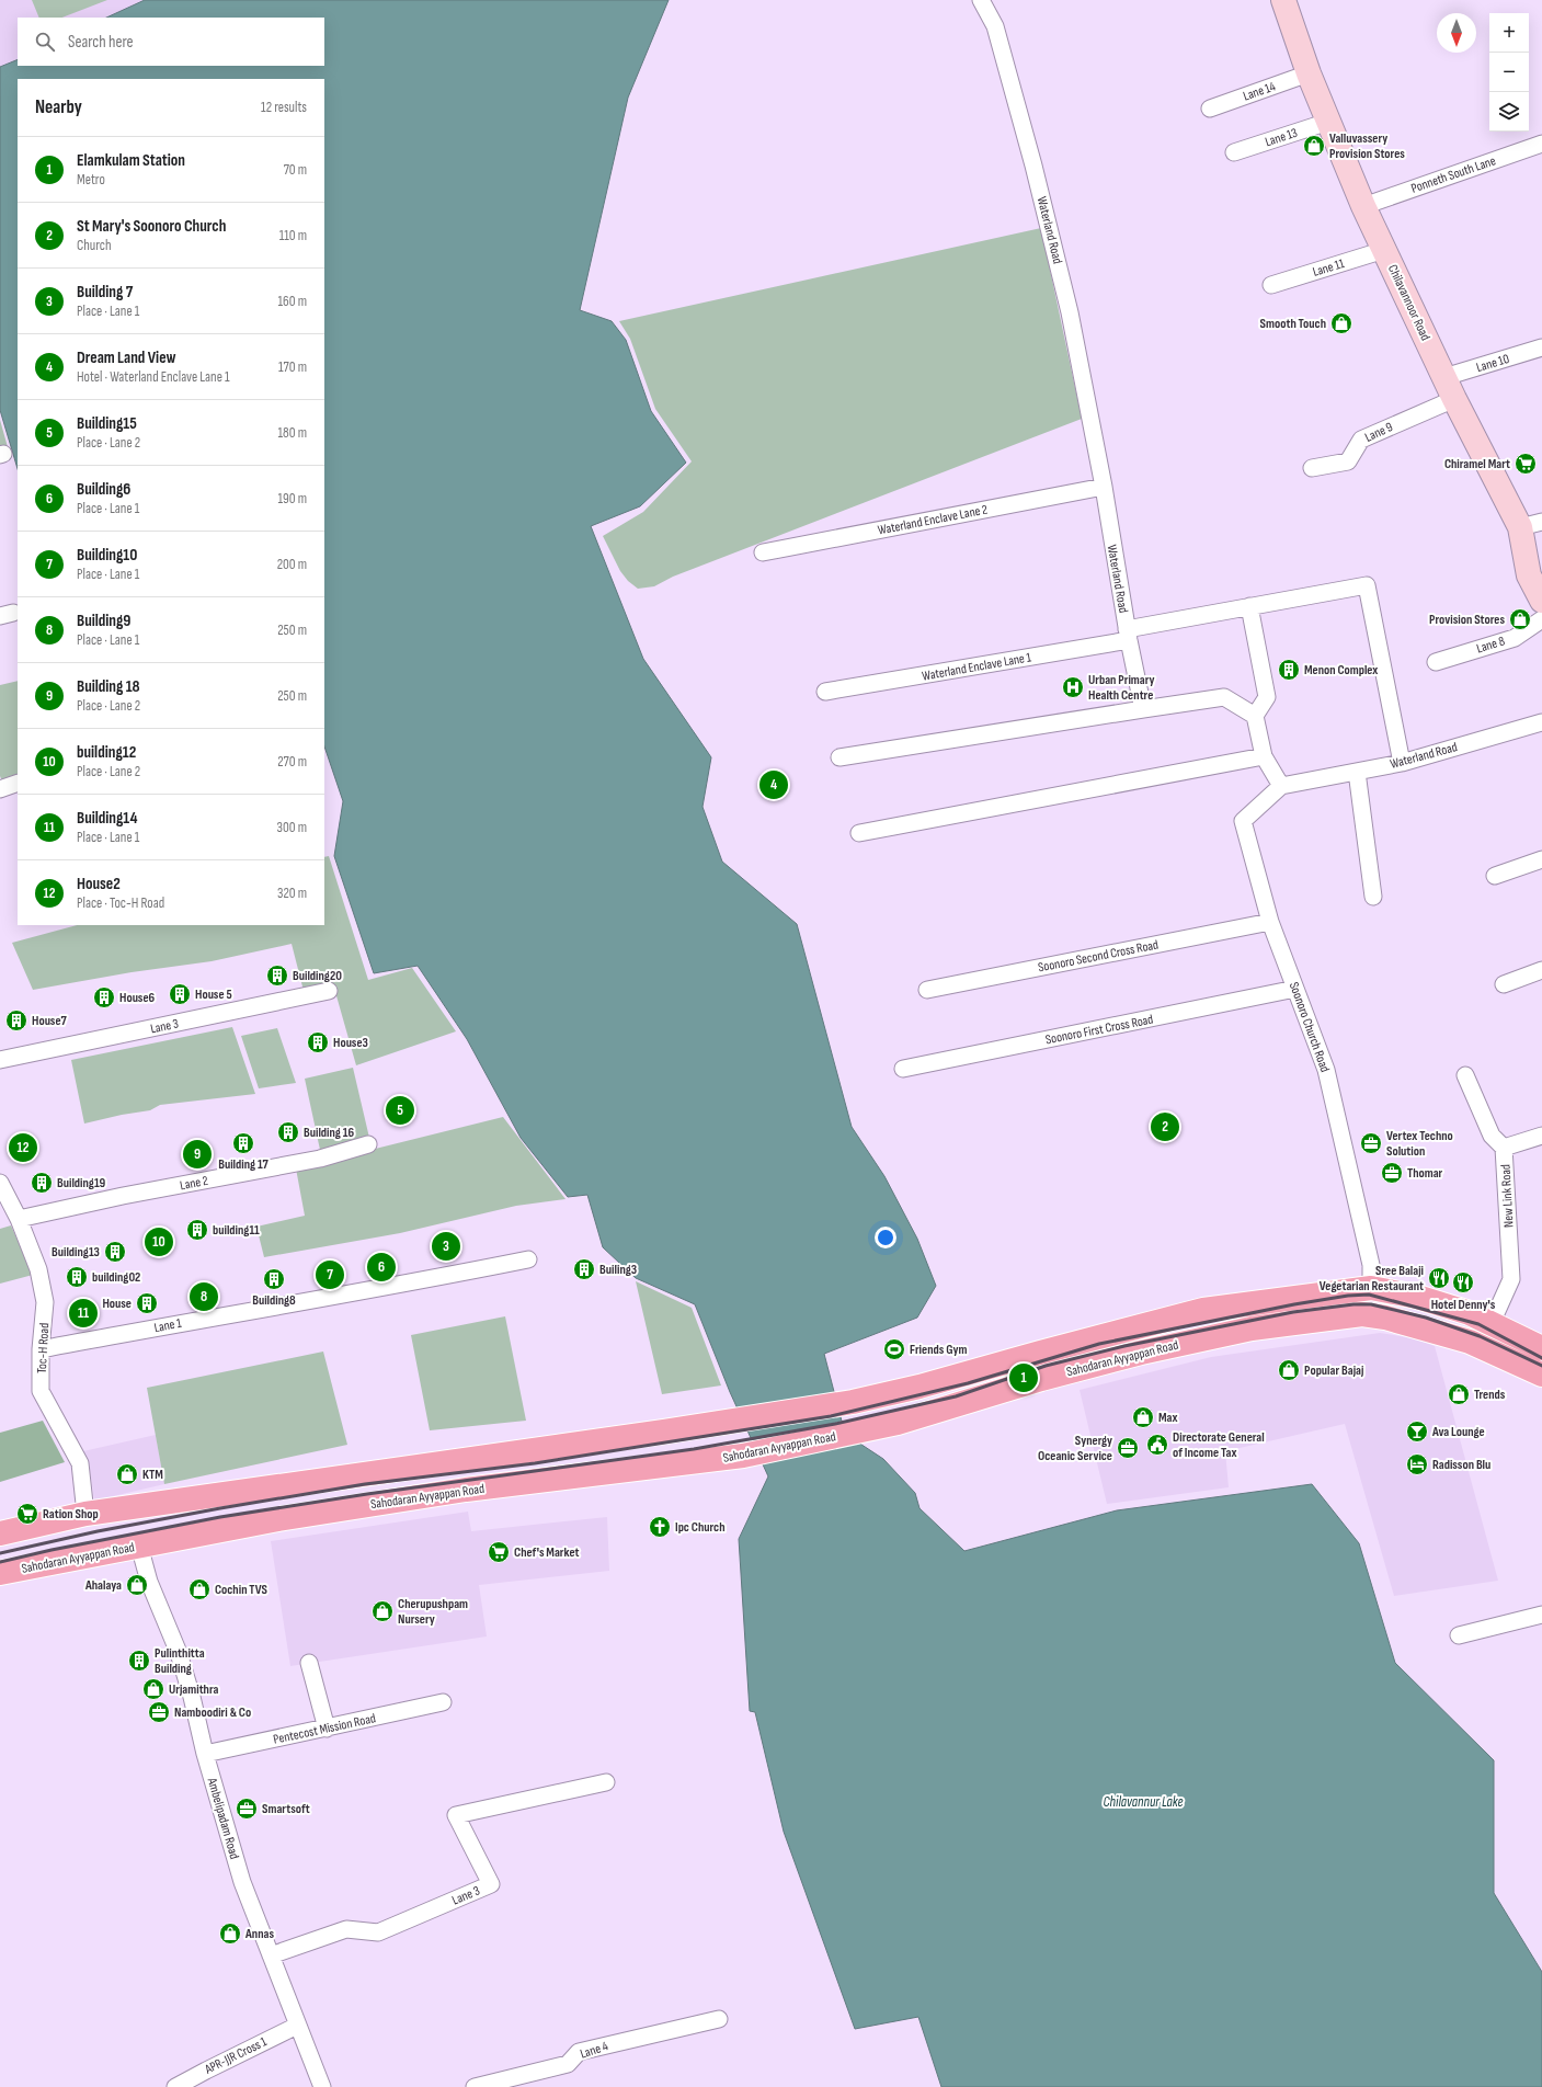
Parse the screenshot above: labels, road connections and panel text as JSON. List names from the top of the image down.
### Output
{
  "streets": {
    "main road": ["Sahodaran Ayyappan Road"],
    "street": [
      "Lane 14",
      "Lane 13",
      "Ponneth South Lane",
      "Waterland Road",
      "Lane 11",
      "Chilavannoor Road",
      "Lane 10",
      "Lane 9",
      "Waterland Enclave Lane 2",
      "Lane 8",
      "Waterland Enclave Lane 1",
      "Soonoro Second Cross Road",
      "Lane 3",
      "Soonoro Church Road",
      "Soonoro First Cross Road",
      "Lane 2",
      "New Link Road",
      "Lane 1",
      "Toc-H Road",
      "Pentecost Mission Road",
      "Ambelipadam Road",
      "Lane 4",
      "APR-JJR Cross 1"
    ]
  },
  "crossings": [
    ["Lane 14", "Chilavannoor Road"],
    ["Lane 13", "Chilavannoor Road"],
    ["Ponneth South Lane", "Chilavannoor Road"],
    ["Waterland Road", "Waterland Enclave Lane 2"],
    ["Waterland Road", "Waterland Enclave Lane 1"],
    ["Waterland Road", "Soonoro Church Road"],
    ["Lane 11", "Chilavannoor Road"],
    ["Chilavannoor Road", "Lane 10"],
    ["Chilavannoor Road", "Lane 9"],
    ["Soonoro Second Cross Road", "Soonoro Church Road"],
    ["Lane 3", "Ambelipadam Road"],
    ["Soonoro Church Road", "Soonoro First Cross Road"],
    ["Soonoro Church Road", "Sahodaran Ayyappan Road"],
    ["Lane 2", "Toc-H Road"],
    ["New Link Road", "Sahodaran Ayyappan Road"],
    ["Lane 1", "Toc-H Road"],
    ["Toc-H Road", "Sahodaran Ayyappan Road"],
    ["Sahodaran Ayyappan Road", "Ambelipadam Road"],
    ["Pentecost Mission Road", "Ambelipadam Road"],
    ["Ambelipadam Road", "APR-JJR Cross 1"]
  ],
  "water": ["Chilavannur Lake"],
  "places": {
    "shop": [
      "Valluvassery Provision Stores",
      "Smooth Touch",
      "Provision Stores",
      "Popular Bajaj",
      "Trends",
      "Max",
      "KTM",
      "Ahalaya",
      "Cochin TVS",
      "Cherupushpam Nursery",
      "Urjamithra",
      "Annas"
    ],
    "supermarket": ["Chiramel Mart", "Ration Shop", "Chef's Market"],
    "building": [
      "Menon Complex",
      "Building20",
      "House 5",
      "House6",
      "House7",
      "House3",
      "Building 16",
      "Building 17",
      "Building19",
      "building11",
      "Building13",
      "Builing3",
      "building02",
      "Building8",
      "House",
      "Pulinthitta Building"
    ],
    "hospital": ["Urban Primary Health Centre"],
    "office": [
      "Vertex Techno Solution",
      "Thomar",
      "Synergy Oceanic Service",
      "Namboodiri & Co",
      "Smartsoft"
    ],
    "restaurant": ["Sree Balaji Vegetarian Restaurant", "Hotel Denny's"],
    "sports": ["Friends Gym"],
    "bar": ["Ava Lounge"],
    "public building": ["Directorate General of Income Tax"],
    "hotel": ["Radisson Blu"],
    "church": ["Ipc Church"]
  },
  "north": "bottom",
  "page": {
    "map_buttons": ["+", "−"],
    "search": "Search here",
    "heading": ["Nearby", "12 results"],
    "list": [
      {
        "mark": "1",
        "name": "Elamkulam Station",
        "note": "Metro",
        "value": "70 m"
      },
      {
        "mark": "2",
        "name": "St Mary's Soonoro Church",
        "note": "Church",
        "value": "110 m"
      },
      {
        "mark": "3",
        "name": "Building 7",
        "note": "Place · Lane 1",
        "value": "160 m"
      },
      {
        "mark": "4",
        "name": "Dream Land View",
        "note": "Hotel · Waterland Enclave Lane 1",
        "value": "170 m"
      },
      {
        "mark": "5",
        "name": "Building15",
        "note": "Place · Lane 2",
        "value": "180 m"
      },
      {
        "mark": "6",
        "name": "Building6",
        "note": "Place · Lane 1",
        "value": "190 m"
      },
      {
        "mark": "7",
        "name": "Building10",
        "note": "Place · Lane 1",
        "value": "200 m"
      },
      {
        "mark": "8",
        "name": "Building9",
        "note": "Place · Lane 1",
        "value": "250 m"
      },
      {
        "mark": "9",
        "name": "Building 18",
        "note": "Place · Lane 2",
        "value": "250 m"
      },
      {
        "mark": "10",
        "name": "building12",
        "note": "Place · Lane 2",
        "value": "270 m"
      },
      {
        "mark": "11",
        "name": "Building14",
        "note": "Place · Lane 1",
        "value": "300 m"
      },
      {
        "mark": "12",
        "name": "House2",
        "note": "Place · Toc-H Road",
        "value": "320 m"
      }
    ],
    "pins": [
      "4",
      "5",
      "2",
      "12",
      "9",
      "10",
      "3",
      "6",
      "7",
      "8",
      "11",
      "1"
    ]
  }
}
